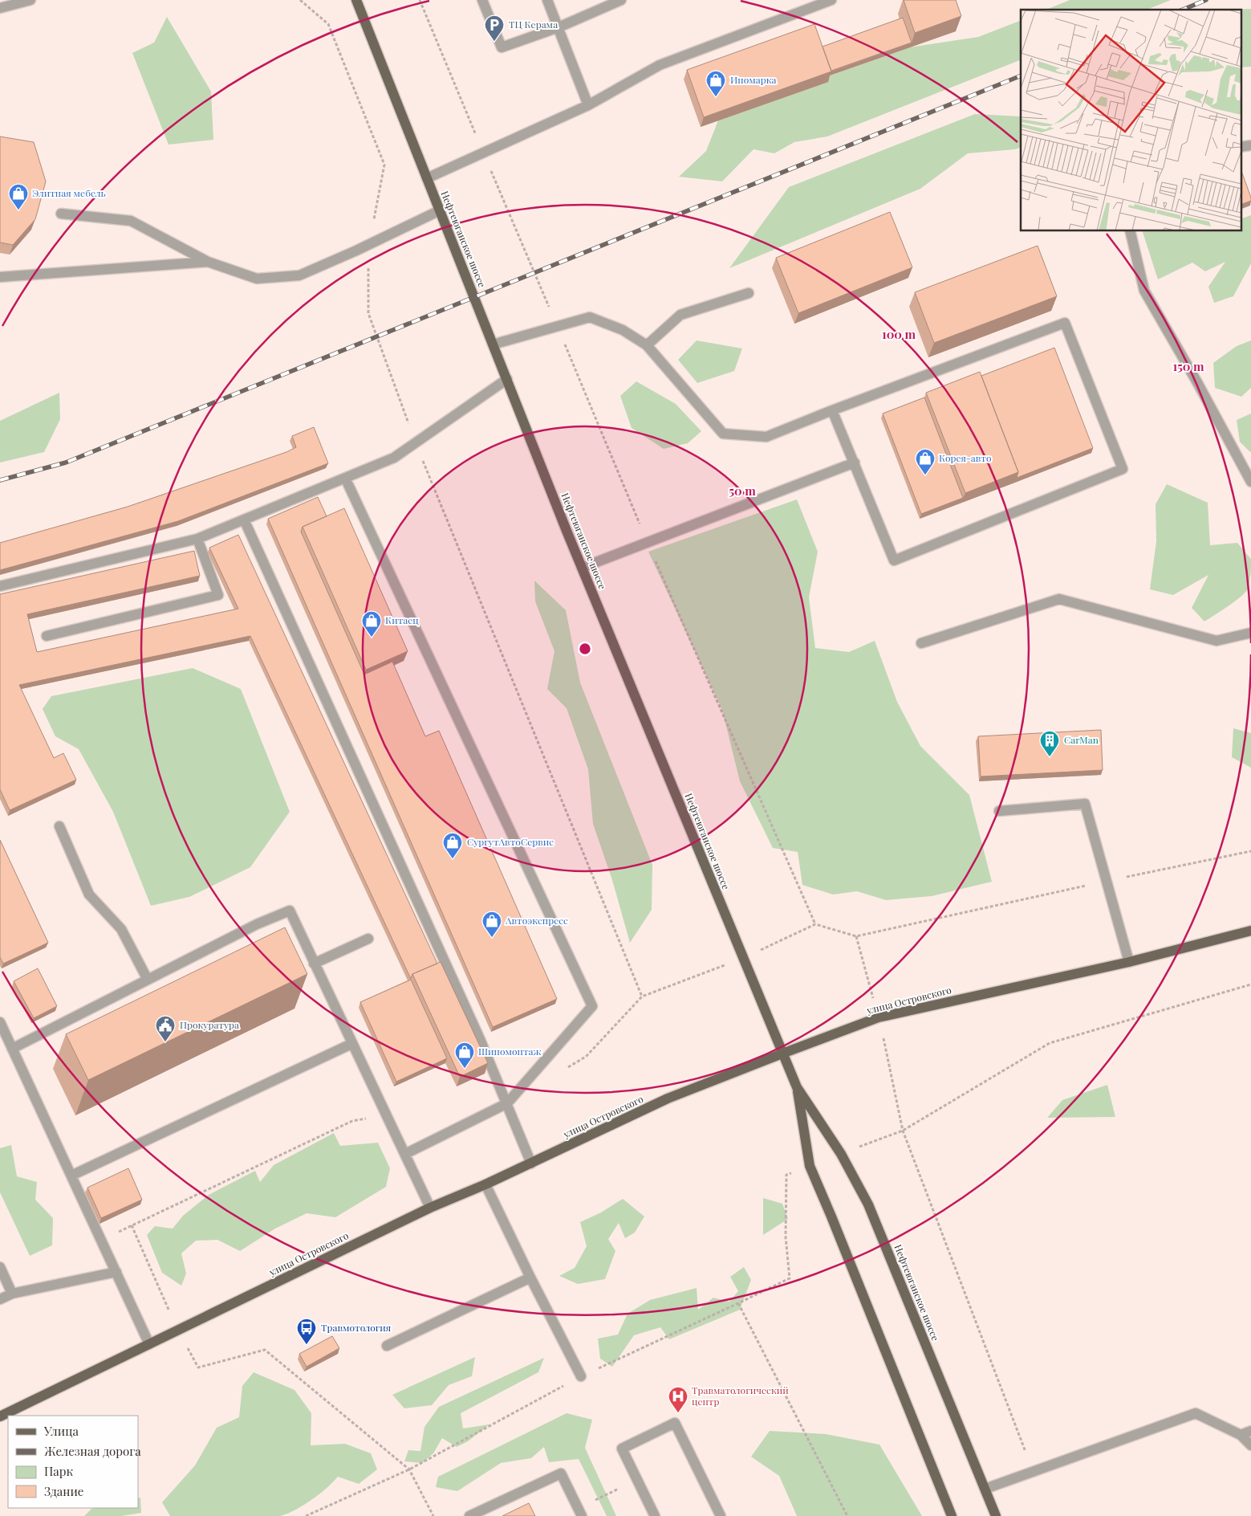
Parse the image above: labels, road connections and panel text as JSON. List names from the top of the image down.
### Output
{
  "streets": {
    "main road": ["Нефтеюганское шоссе", "улица Островского"]
  },
  "crossings": [
    ["Нефтеюганское шоссе", "улица Островского"]
  ],
  "places": {
    "parking": ["ТЦ Керама"],
    "shop": [
      "Иномарка",
      "Элитная мебель",
      "Корея-авто",
      "Китаец",
      "СургутАвтоСервис",
      "Автоэкспресс",
      "Шиномонтаж"
    ],
    "building": ["CarMan"],
    "public building": ["Прокуратура"],
    "bus stop": ["Травмотология"],
    "hospital": ["Травматологический центр"]
  },
  "legend": [
    "Улица",
    "Железная дорога",
    "Парк",
    "Здание"
  ],
  "rings": ["100 m", "150 m", "50 m"]
}
